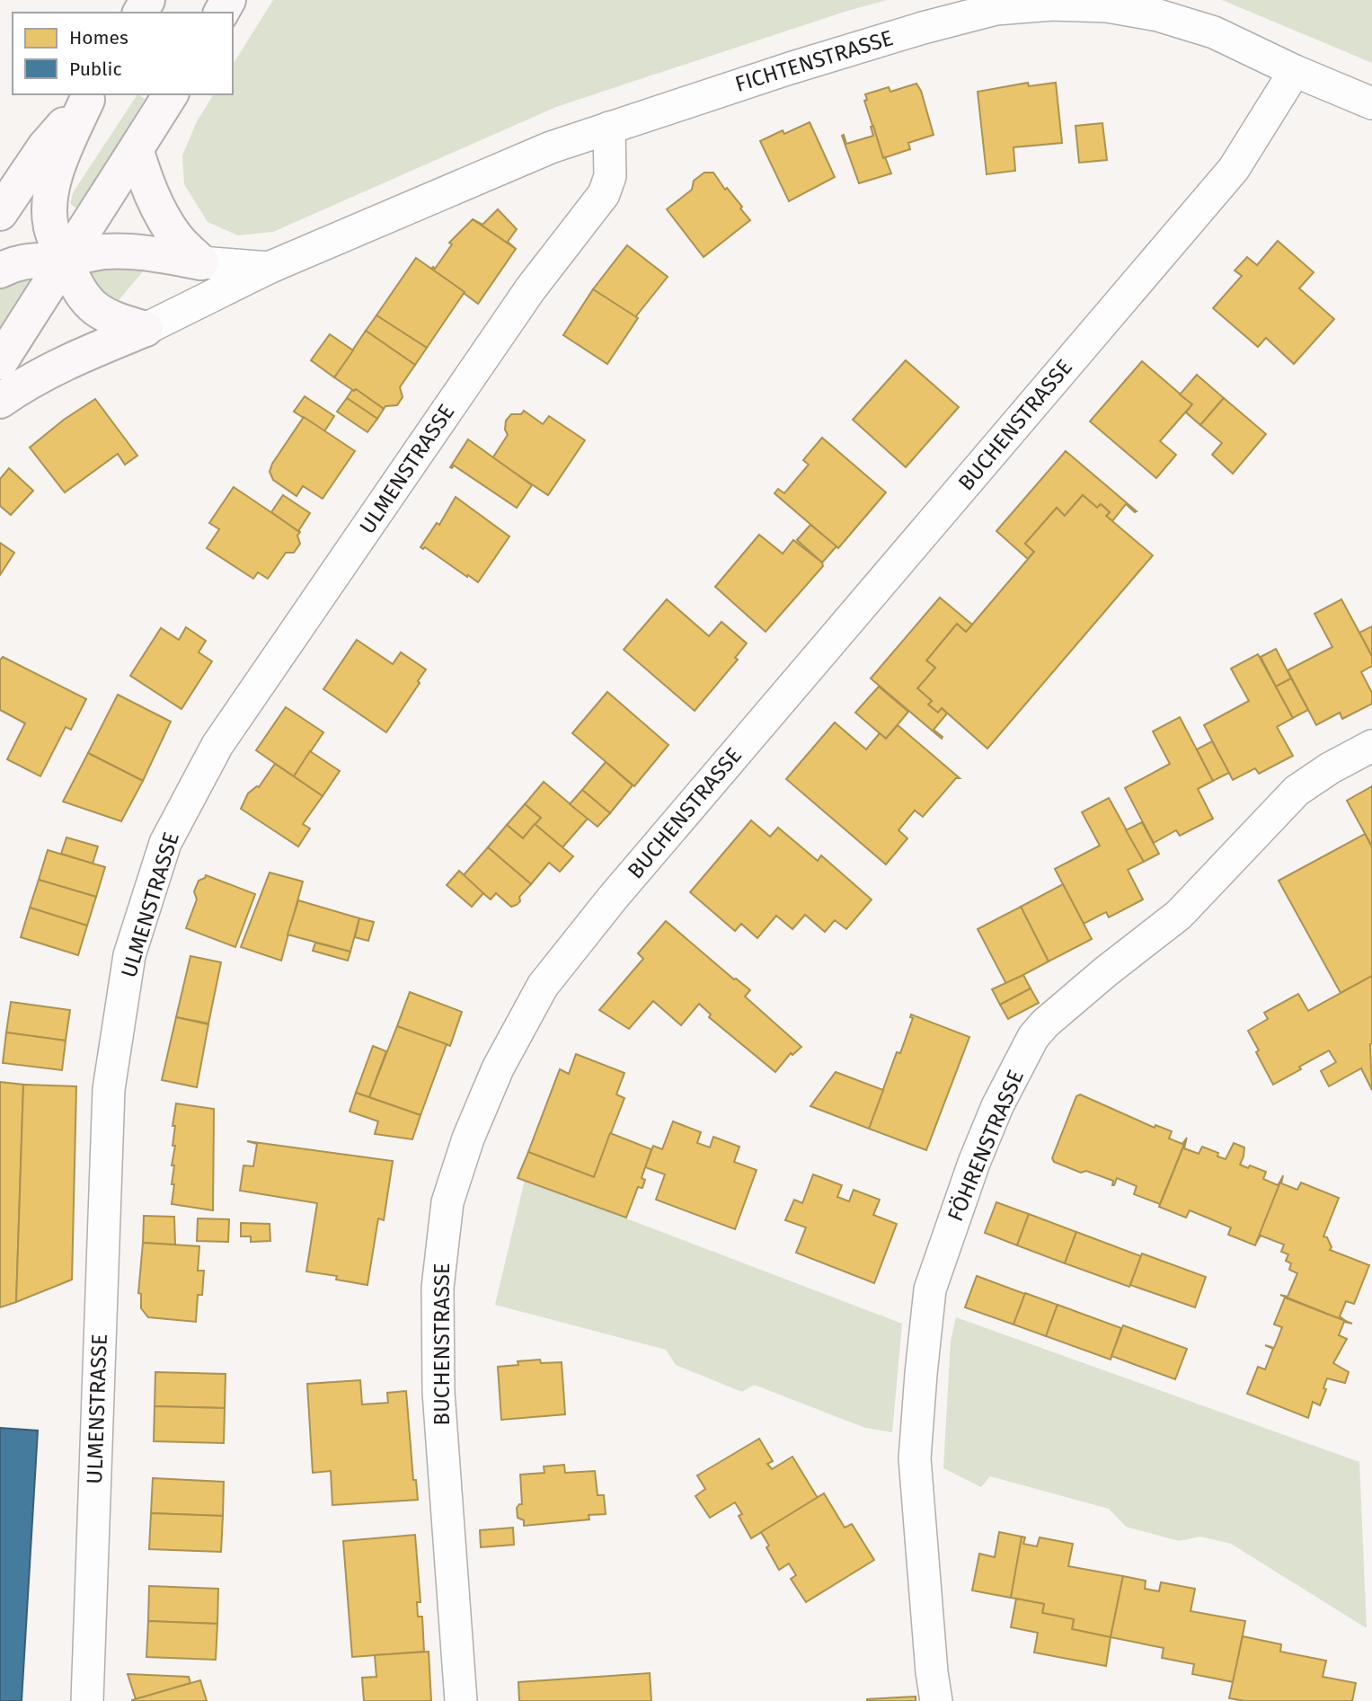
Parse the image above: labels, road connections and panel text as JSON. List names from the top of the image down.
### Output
{
  "streets": {
    "street": [
      "FICHTENSTRASSE",
      "BUCHENSTRASSE",
      "ULMENSTRASSE",
      "FÖHRENSTRASSE"
    ]
  },
  "crossings": [
    ["FICHTENSTRASSE", "BUCHENSTRASSE"],
    ["FICHTENSTRASSE", "ULMENSTRASSE"]
  ],
  "legend": ["Homes", "Public"]
}
